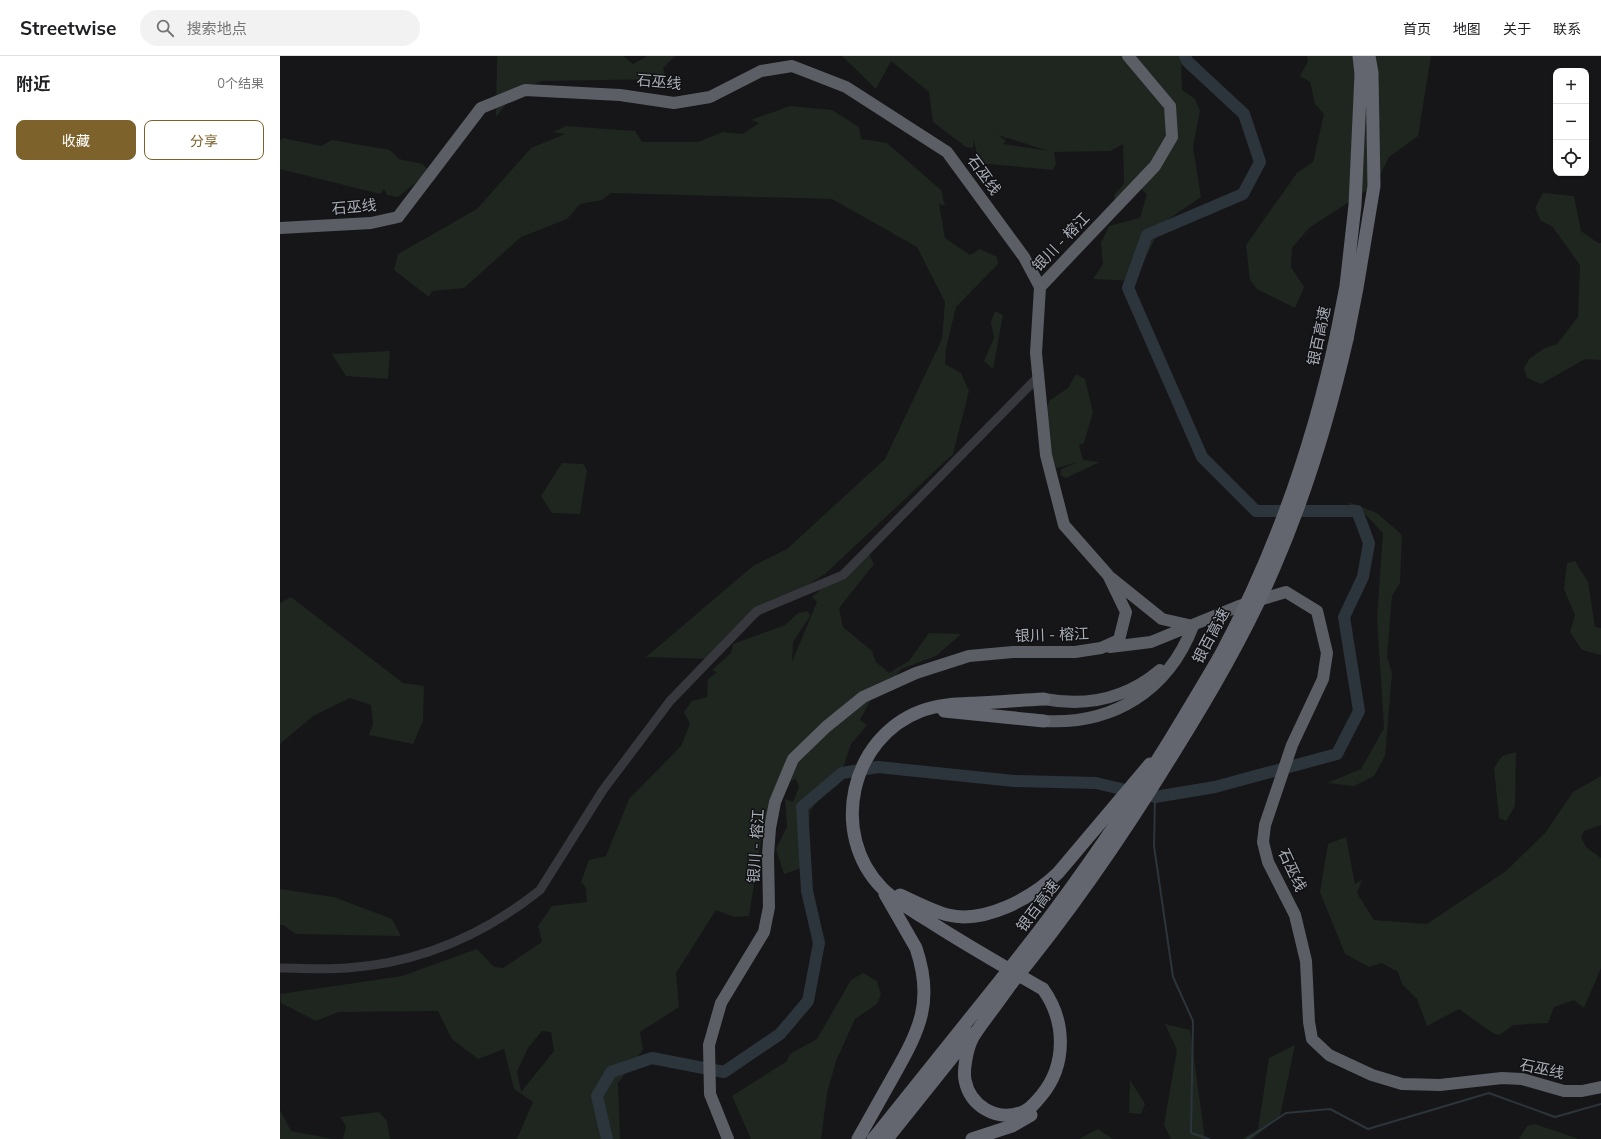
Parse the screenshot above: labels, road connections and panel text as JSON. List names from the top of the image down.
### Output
{
  "streets": {
    "highway": ["石巫线", "银川 - 榕江", "银百高速"]
  },
  "crossings": [
    ["石巫线", "银川 - 榕江"]
  ],
  "page": {
    "header": "Streetwise",
    "search": "搜索地点",
    "nav": [
      "首页",
      "地图",
      "关于",
      "联系"
    ],
    "heading": ["附近", "0个结果"],
    "map_buttons": ["+", "−"],
    "buttons": ["收藏", "分享"]
  }
}
